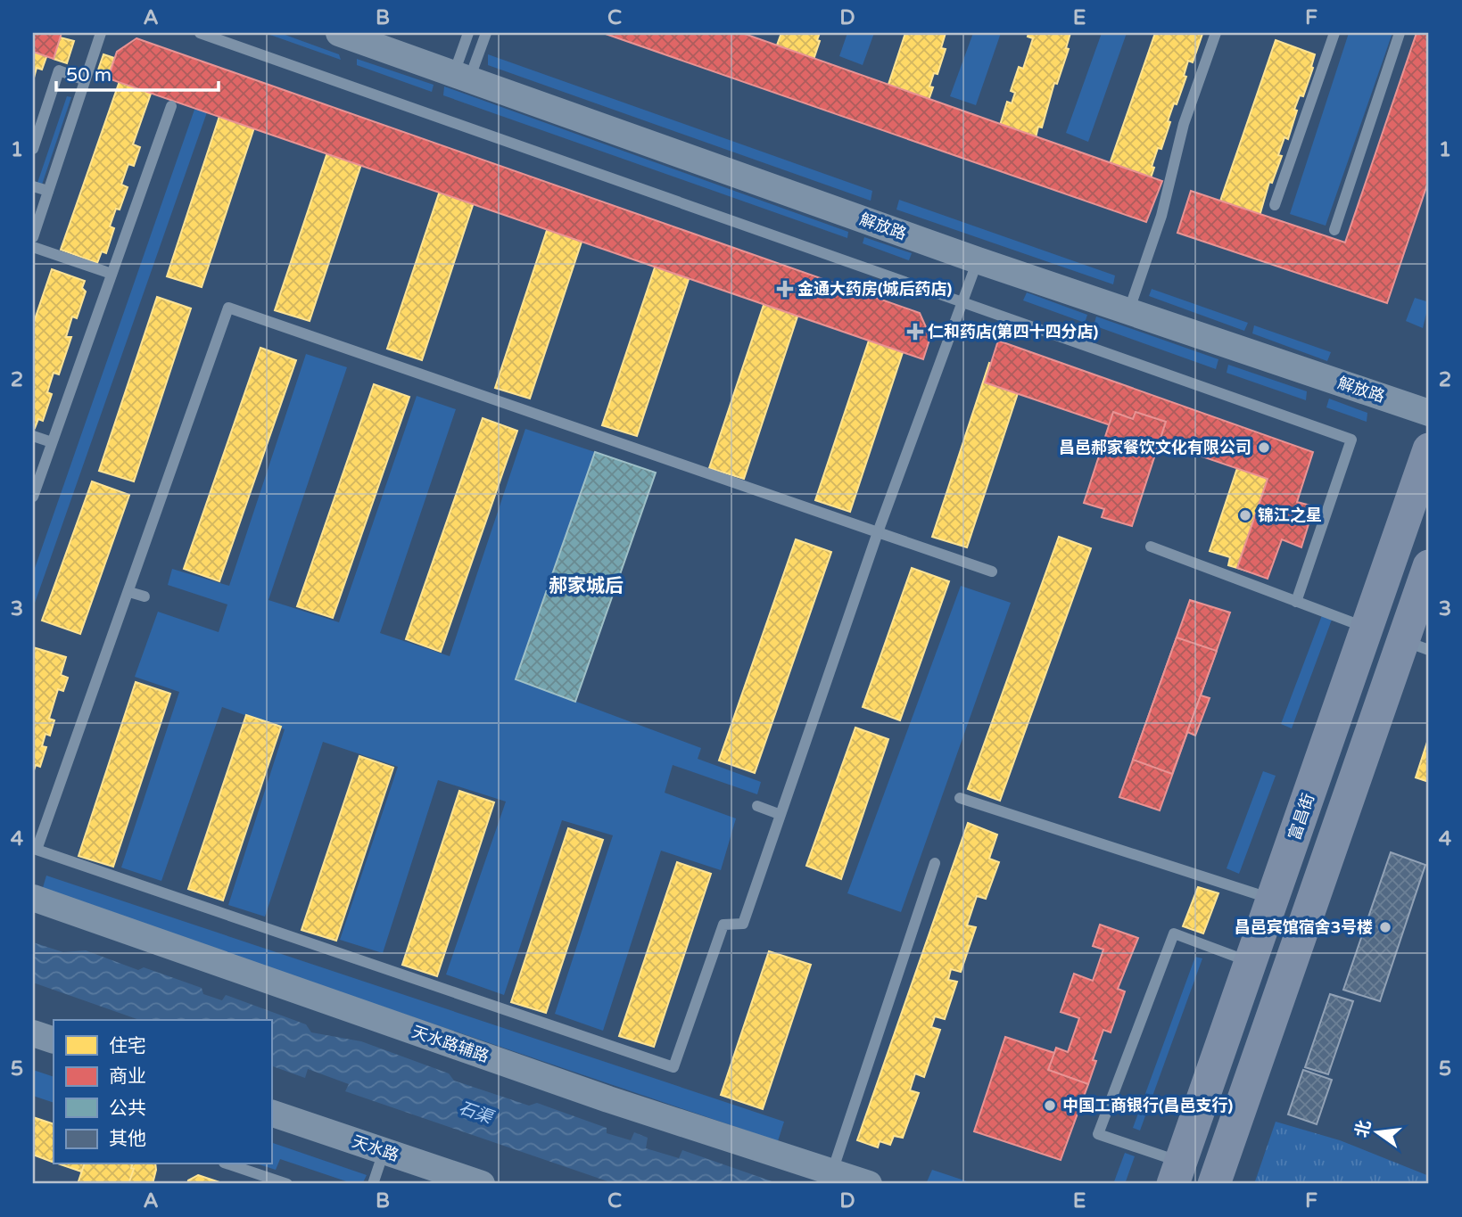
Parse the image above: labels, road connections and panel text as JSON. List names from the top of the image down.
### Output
{
  "streets": {
    "main road": ["富昌街"],
    "street": ["解放路", "天水路辅路", "天水路"]
  },
  "districts": ["郝家城后"],
  "water": ["石渠"],
  "places": {
    "health": ["金通大药房(城后药店)", "仁和药店(第四十四分店)"],
    "other": [
      "昌邑郝家餐饮文化有限公司",
      "锦江之星",
      "昌邑宾馆宿舍3号楼",
      "中国工商银行(昌邑支行)"
    ]
  },
  "legend": [
    "住宅",
    "商业",
    "公共",
    "其他"
  ],
  "scale_bar": "50 m",
  "north": "left",
  "grid": {
    "columns": [
      "A",
      "B",
      "C",
      "D",
      "E",
      "F"
    ],
    "rows": [
      "1",
      "2",
      "3",
      "4",
      "5"
    ]
  }
}
